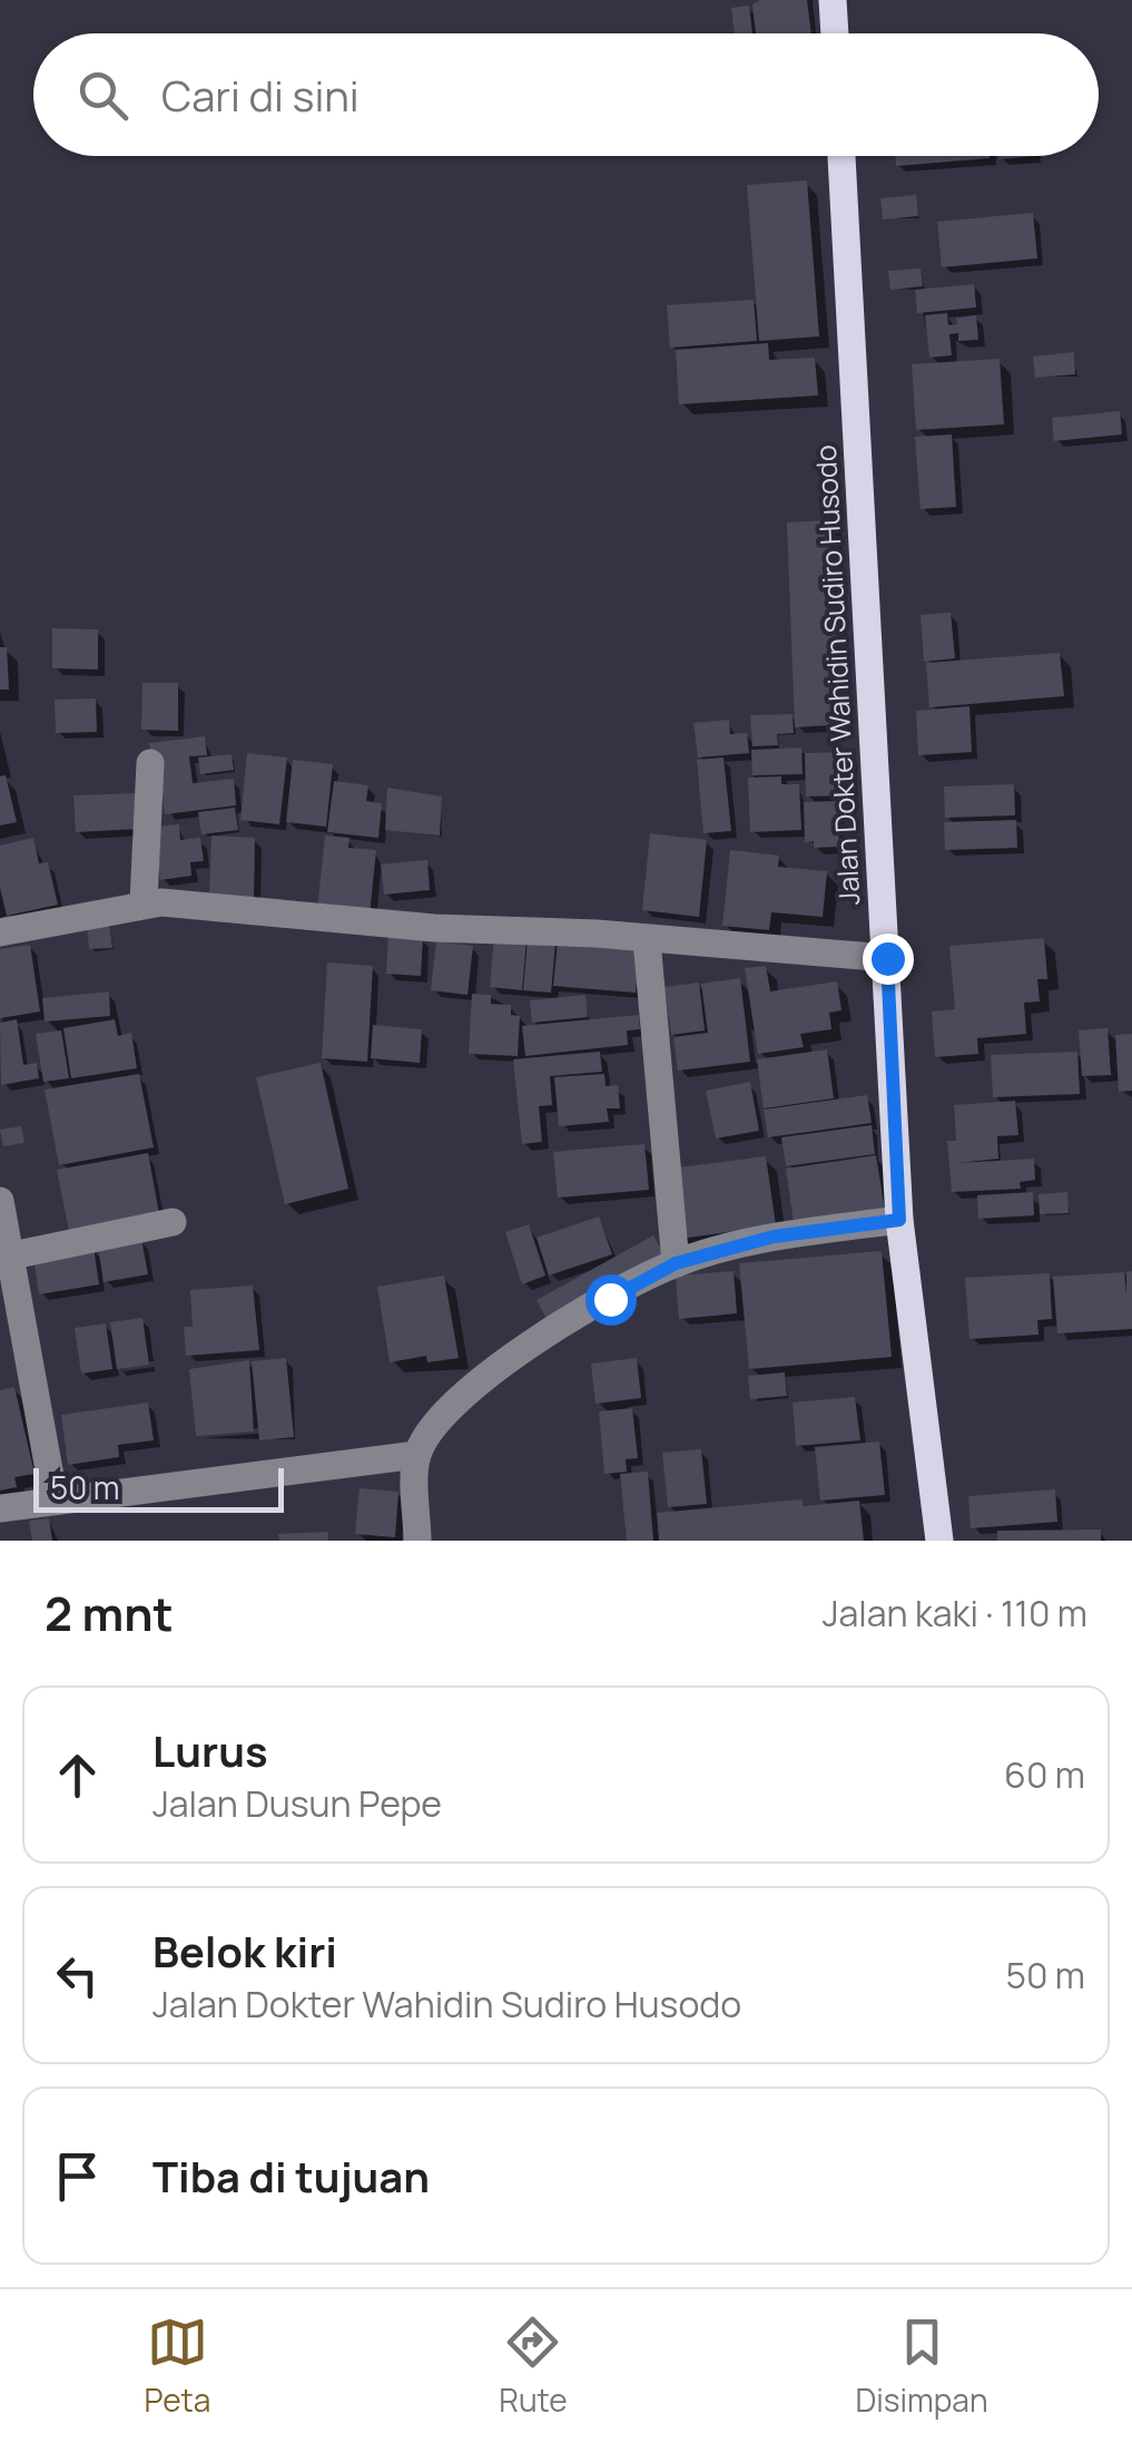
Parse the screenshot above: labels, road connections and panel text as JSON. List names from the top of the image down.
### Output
{
  "streets": {
    "main road": ["Jalan Dokter Wahidin Sudiro Husodo"]
  },
  "scale_bar": "50 m",
  "page": {
    "search": "Cari di sini",
    "scale": "50 m",
    "heading": ["2 mnt", "Jalan kaki · 110 m"],
    "list": [
      ["Lurus", "Jalan Dusun Pepe", "60 m"],
      ["Belok kiri", "Jalan Dokter Wahidin Sudiro Husodo", "50 m"],
      "Tiba di tujuan"
    ],
    "nav": ["Peta", "Rute", "Disimpan"]
  }
}
